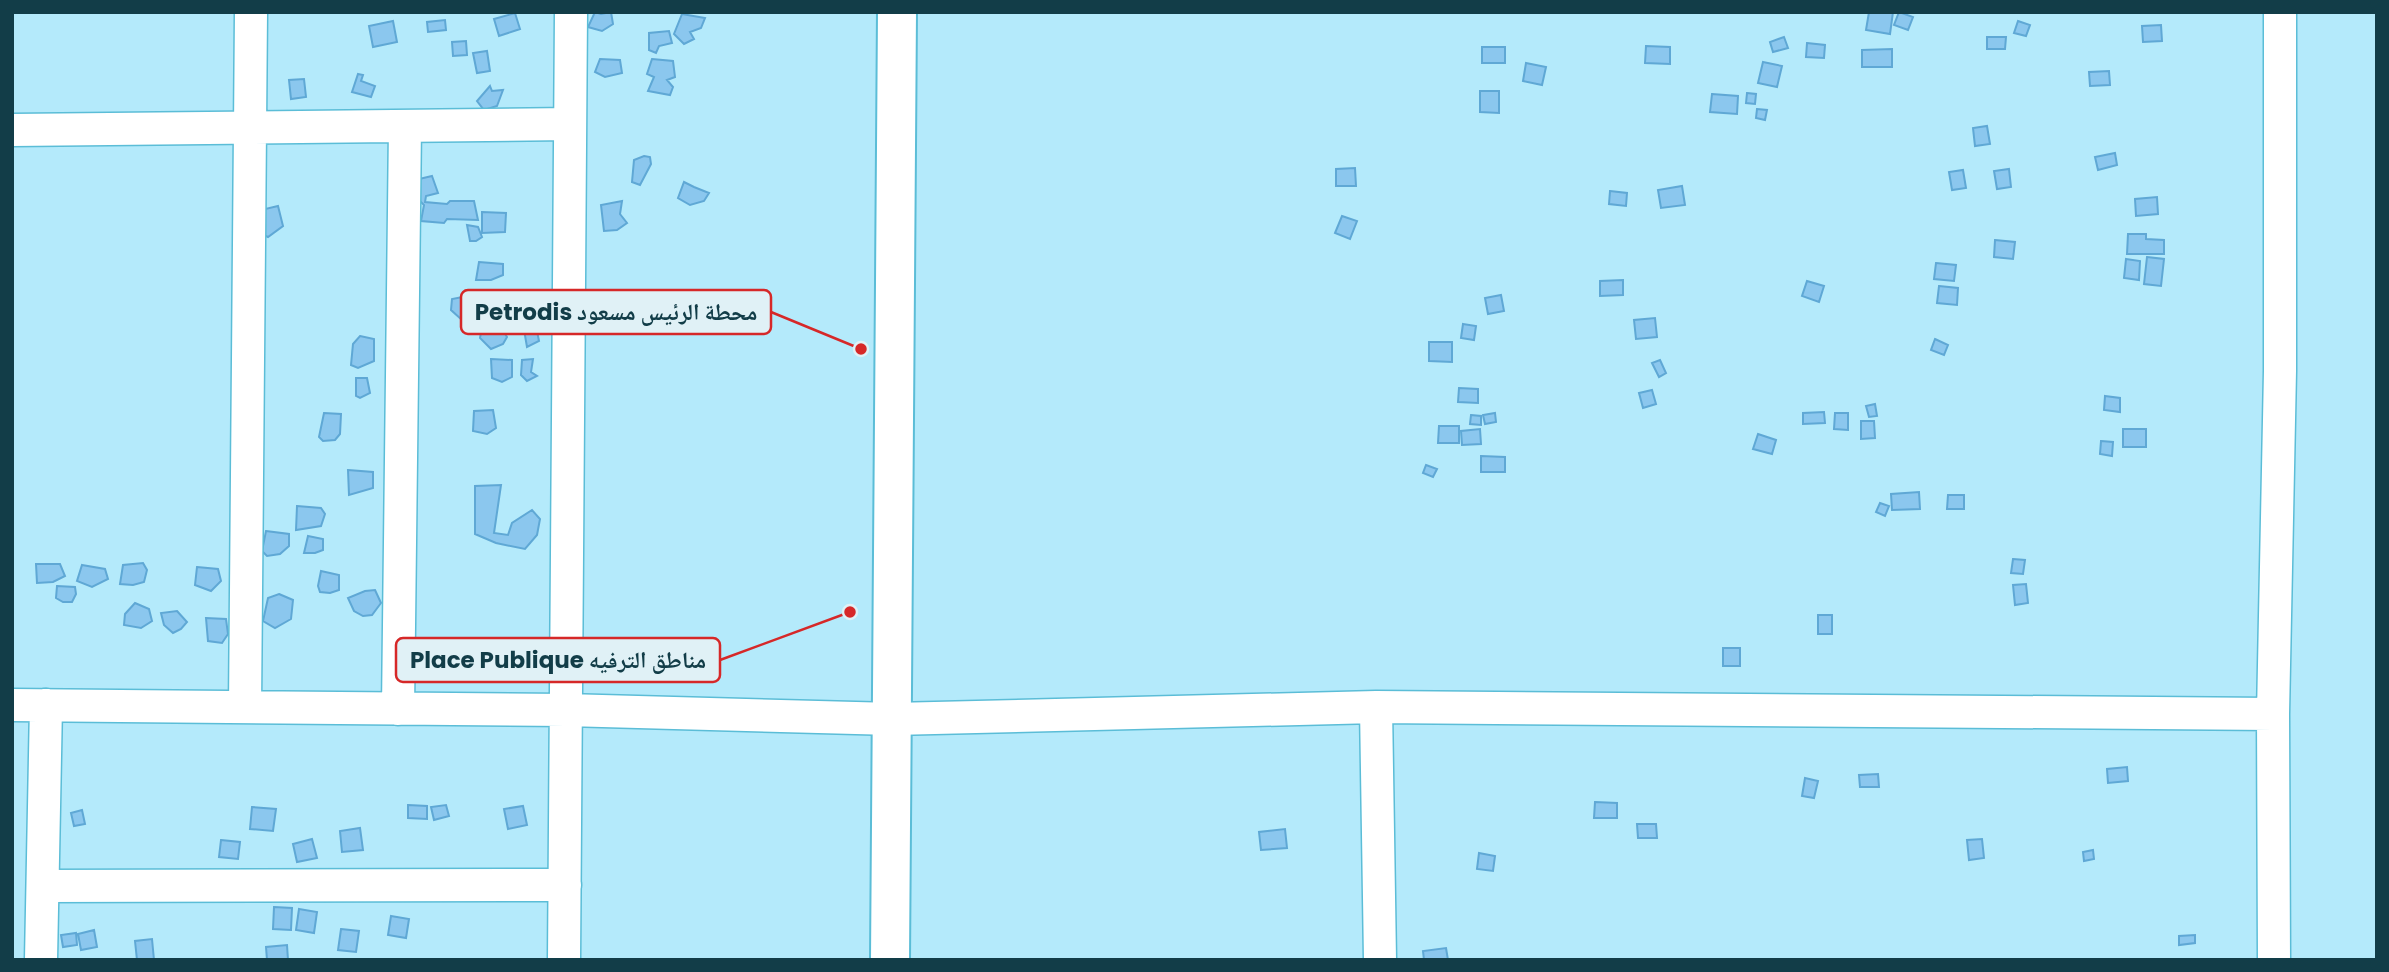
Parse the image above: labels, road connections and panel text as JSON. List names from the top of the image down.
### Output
{
  "places": ["Petrodis محطة الرئيس مسعود", "Place Publique مناطق الترفيه"]
}
